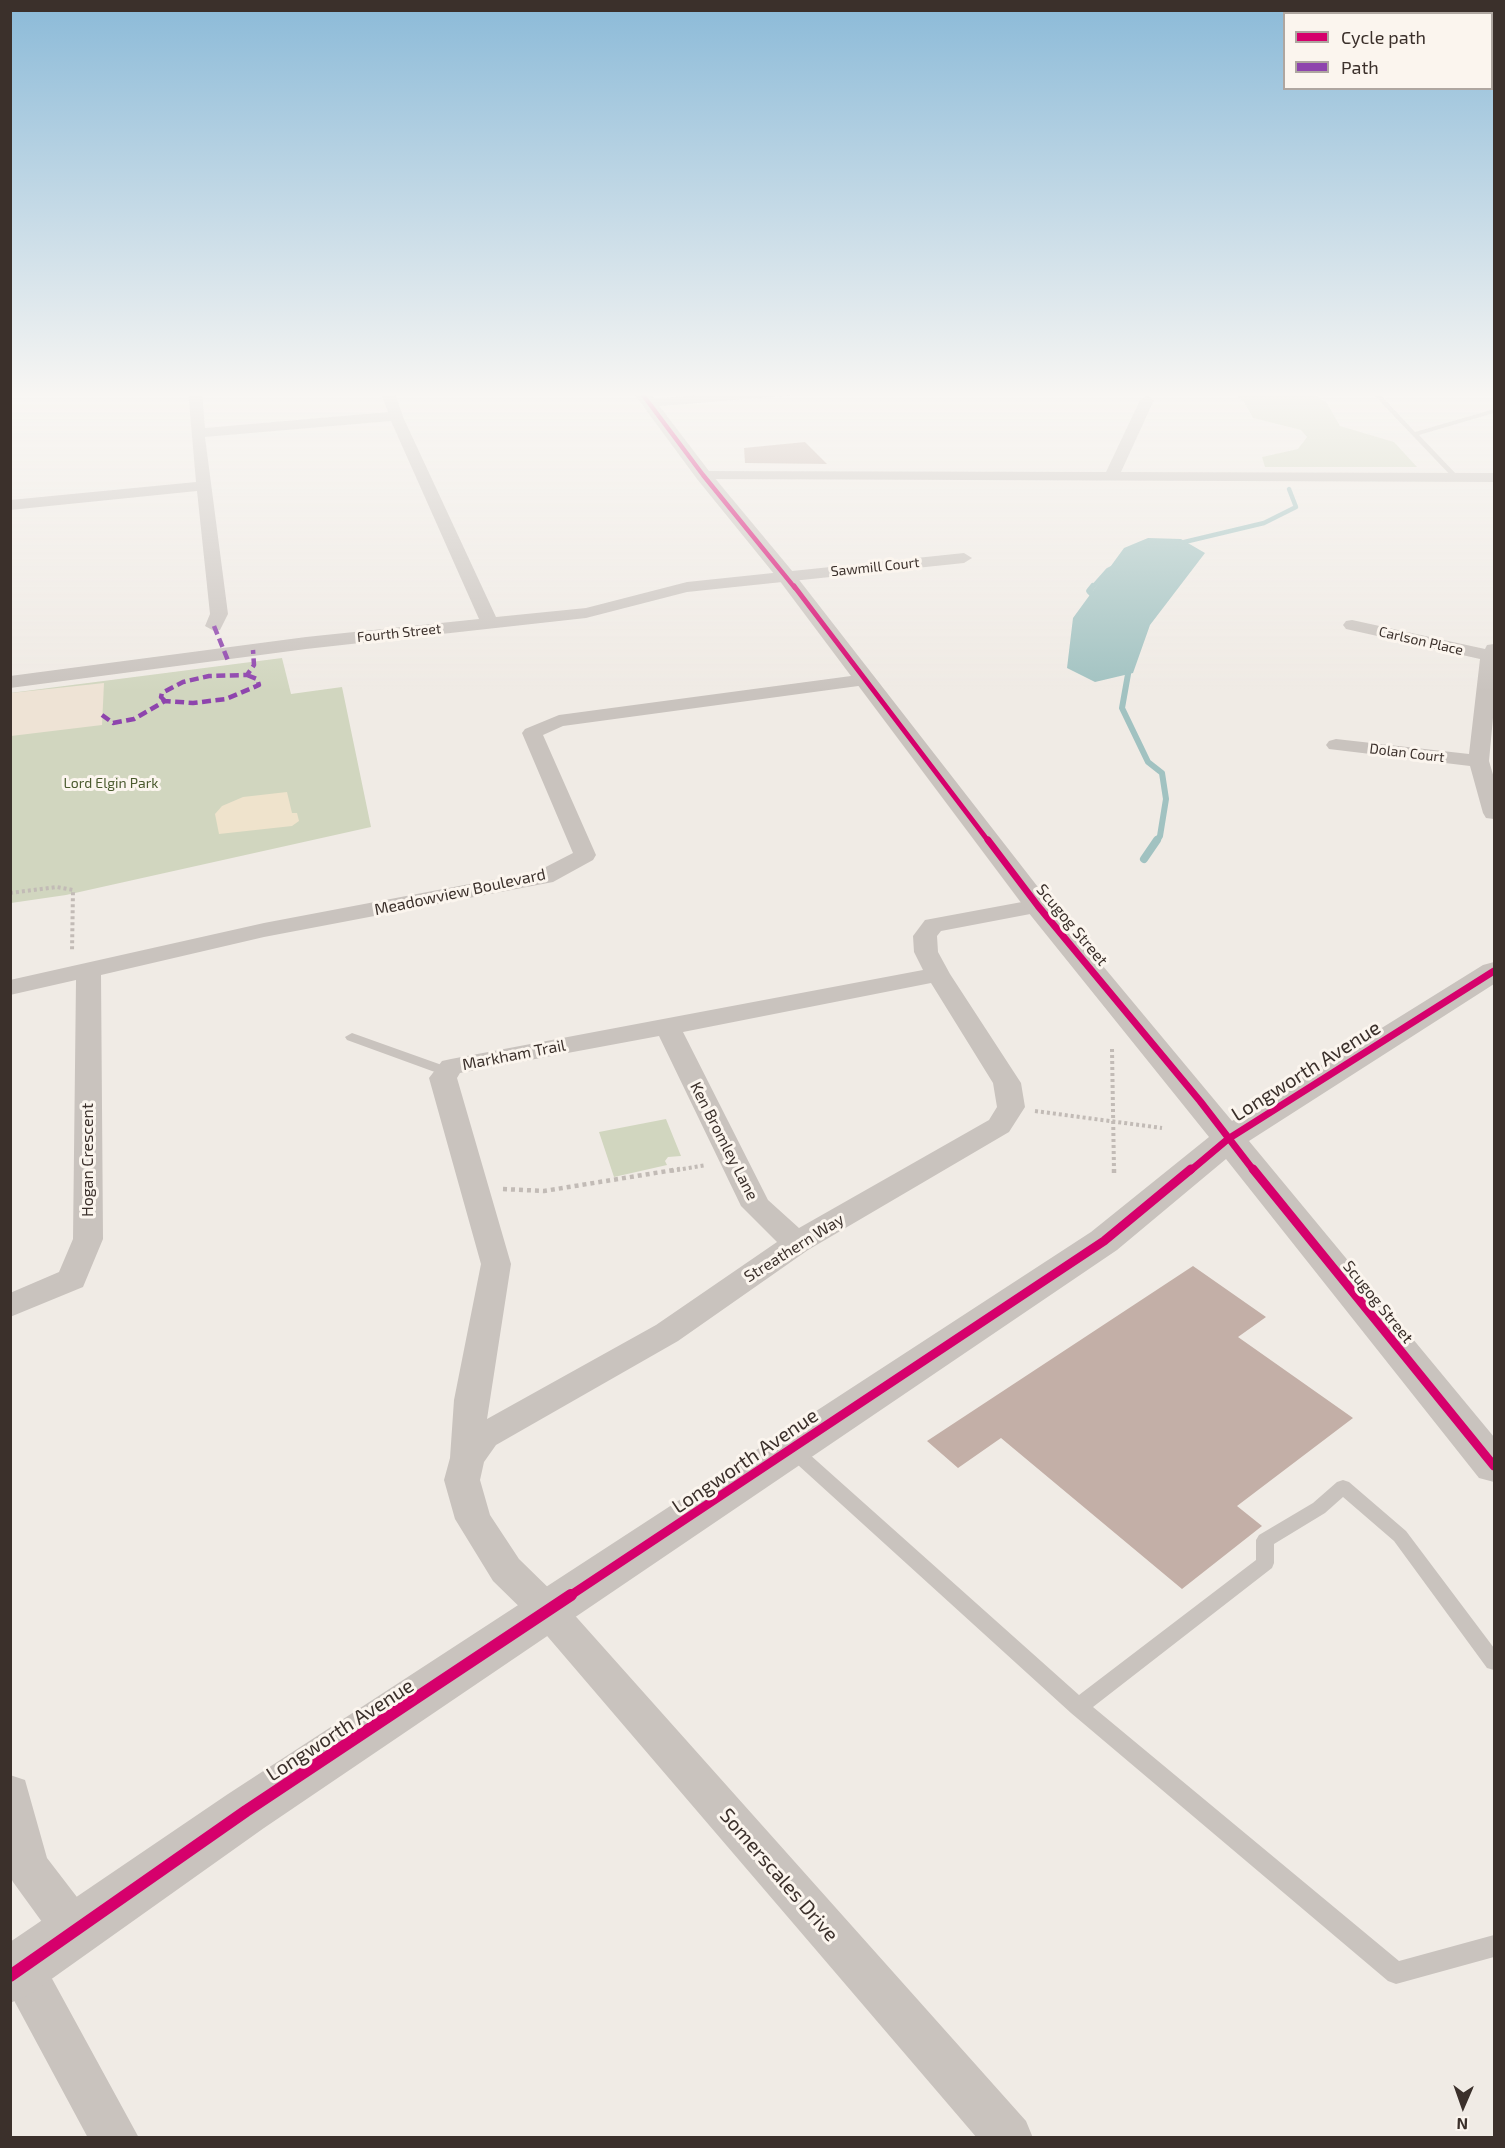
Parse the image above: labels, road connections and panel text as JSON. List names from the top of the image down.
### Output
{
  "streets": {
    "street": [
      "Sawmill Court",
      "Fourth Street",
      "Carlson Place",
      "Dolan Court",
      "Meadowview Boulevard",
      "Scugog Street",
      "Markham Trail",
      "Longworth Avenue",
      "Ken Bromley Lane",
      "Hogan Crescent",
      "Streathern Way",
      "Somerscales Drive"
    ]
  },
  "crossings": [
    ["Sawmill Court", "Fourth Street"],
    ["Sawmill Court", "Scugog Street"],
    ["Fourth Street", "Scugog Street"],
    ["Meadowview Boulevard", "Scugog Street"],
    ["Meadowview Boulevard", "Hogan Crescent"],
    ["Scugog Street", "Longworth Avenue"],
    ["Markham Trail", "Ken Bromley Lane"],
    ["Markham Trail", "Streathern Way"],
    ["Longworth Avenue", "Somerscales Drive"],
    ["Ken Bromley Lane", "Streathern Way"]
  ],
  "parks": ["Lord Elgin Park"],
  "legend": ["Cycle path", "Path"],
  "north": "bottom"
}
